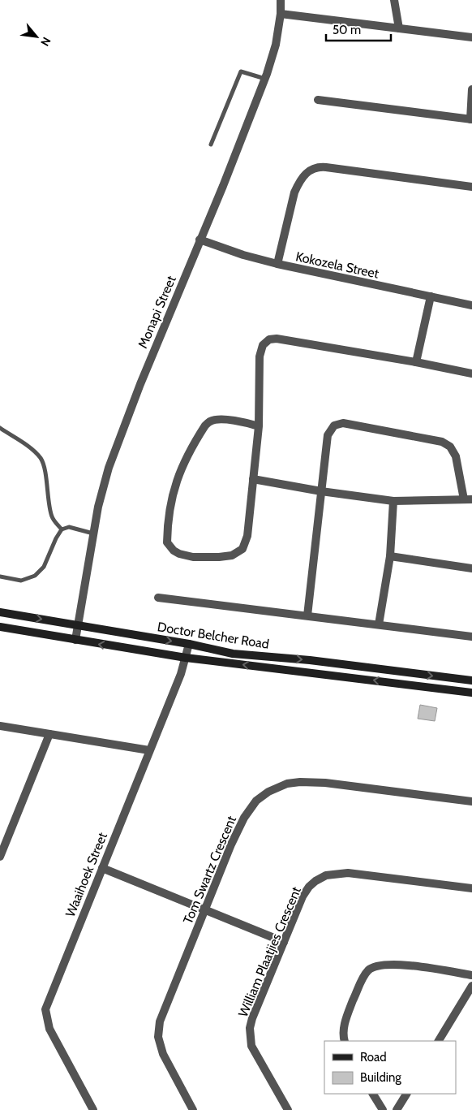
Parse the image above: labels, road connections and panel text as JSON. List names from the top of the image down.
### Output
{
  "streets": {
    "main road": ["Doctor Belcher Road"],
    "street": [
      "Kokozela Street",
      "Monapi Street",
      "Tom Swartz Crescent",
      "Waaihoek Street",
      "William Plaatjies Crescent"
    ]
  },
  "crossings": [
    ["Kokozela Street", "Monapi Street"],
    ["Monapi Street", "Doctor Belcher Road"],
    ["Doctor Belcher Road", "Waaihoek Street"]
  ],
  "legend": ["Road", "Building"],
  "scale_bar": "50 m",
  "north": "bottom right"
}
